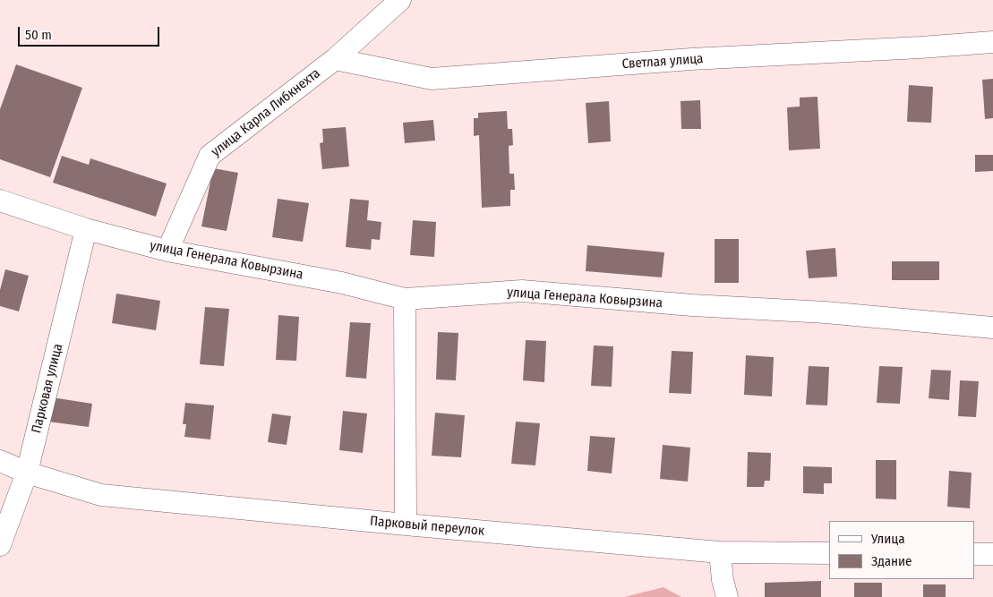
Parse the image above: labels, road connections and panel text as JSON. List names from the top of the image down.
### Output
{
  "streets": {
    "street": [
      "Светлая улица",
      "улица Карла Либкнехта",
      "улица Генерала Ковырзина",
      "Парковая улица",
      "Парковый переулок"
    ]
  },
  "crossings": [
    ["Светлая улица", "улица Карла Либкнехта"],
    ["улица Карла Либкнехта", "улица Генерала Ковырзина"],
    ["улица Генерала Ковырзина", "Парковая улица"],
    ["Парковая улица", "Парковый переулок"]
  ],
  "legend": ["Улица", "Здание"],
  "scale_bar": "50 m"
}
